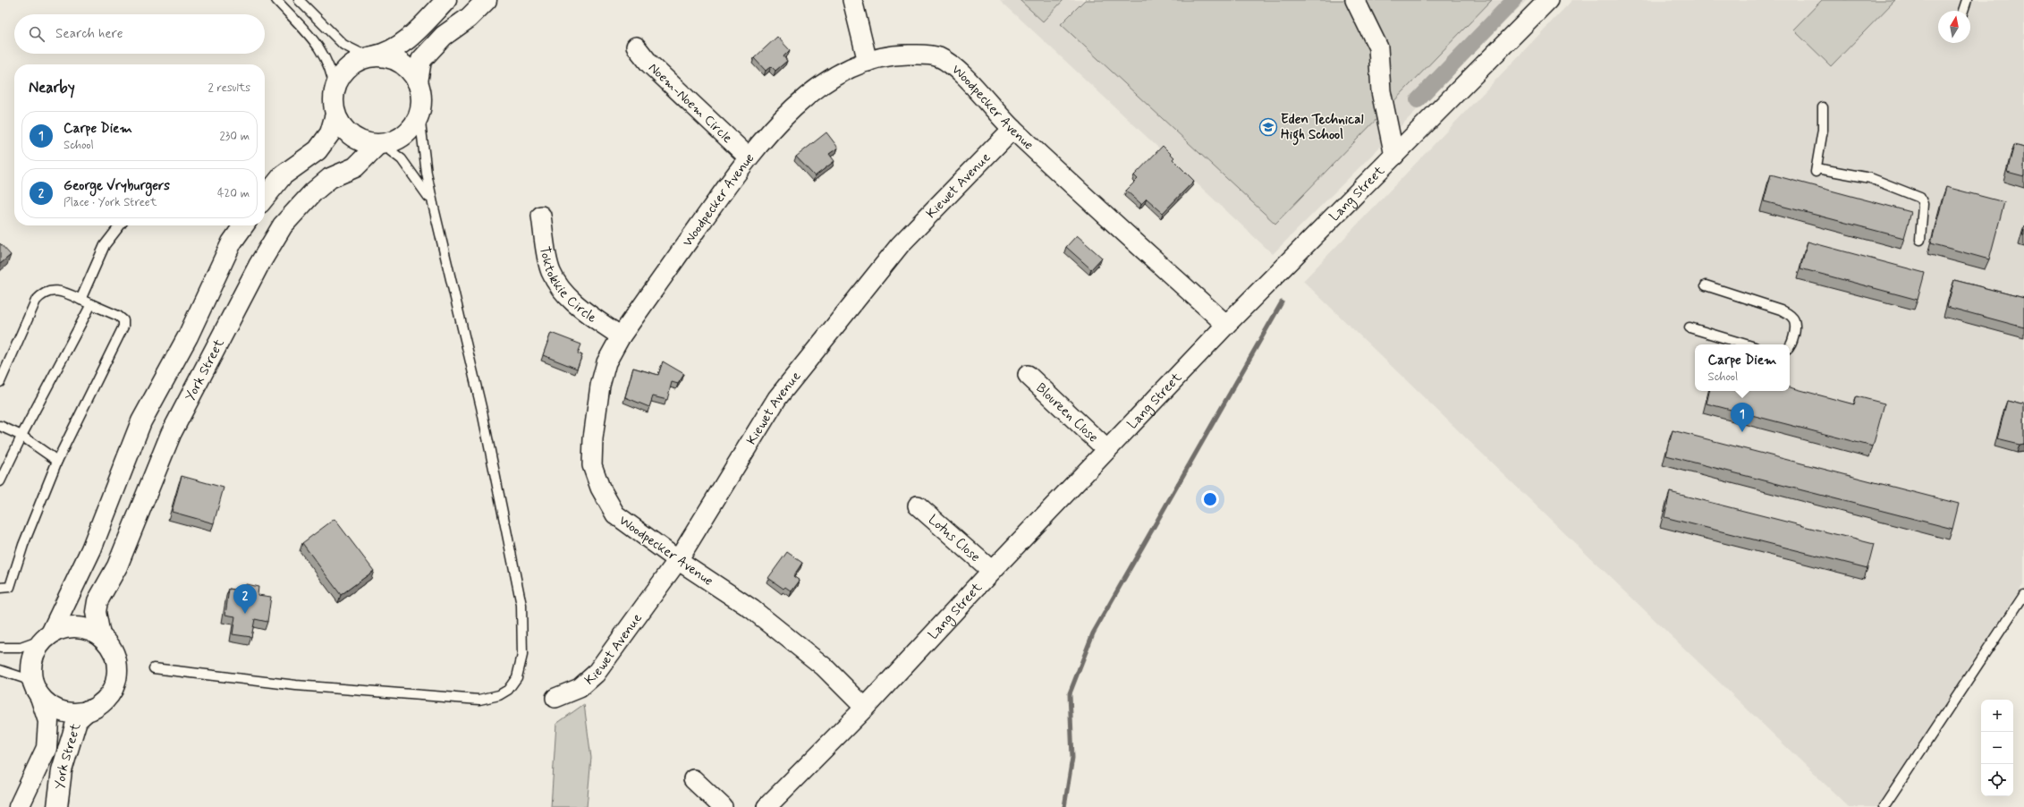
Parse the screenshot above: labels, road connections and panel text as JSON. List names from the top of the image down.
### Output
{
  "streets": {
    "main road": ["York Street"],
    "street": [
      "Noem-Noem Circle",
      "Woodpecker Avenue",
      "Kiewet Avenue",
      "Lang Street",
      "Toktokkie Circle",
      "Bloureen Close",
      "Lotus Close"
    ]
  },
  "crossings": [
    ["Noem-Noem Circle", "Woodpecker Avenue"],
    ["Woodpecker Avenue", "Kiewet Avenue"],
    ["Woodpecker Avenue", "Lang Street"],
    ["Woodpecker Avenue", "Toktokkie Circle"],
    ["Lang Street", "Bloureen Close"],
    ["Lang Street", "Lotus Close"]
  ],
  "places": {
    "school or university": ["Eden Technical High School"]
  },
  "north": "top",
  "page": {
    "search": "Search here",
    "heading": ["Nearby", "2 results"],
    "list": [
      {
        "mark": "1",
        "name": "Carpe Diem",
        "note": "School",
        "value": "230 m"
      },
      {
        "mark": "2",
        "name": "George Vryburgers",
        "note": "Place · York Street",
        "value": "420 m"
      }
    ],
    "popup": ["Carpe Diem", "School"],
    "pins": ["1", "2"],
    "map_buttons": ["+", "−"]
  }
}
